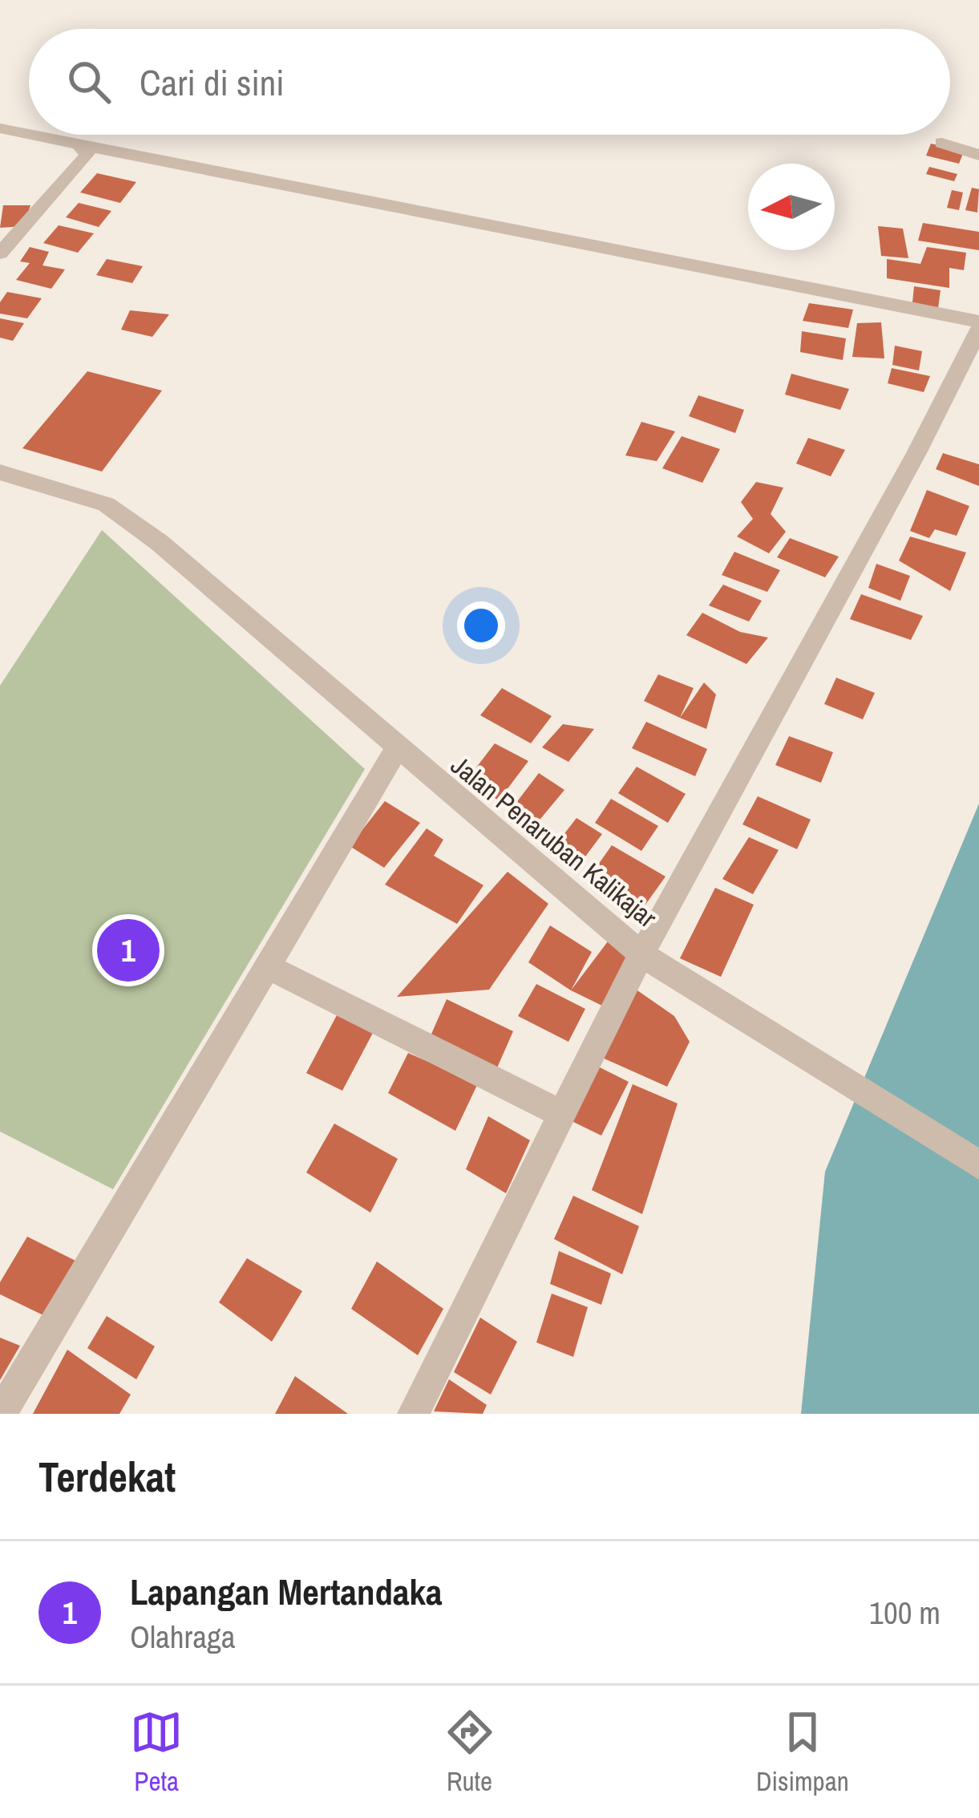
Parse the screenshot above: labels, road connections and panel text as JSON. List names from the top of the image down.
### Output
{
  "streets": {
    "street": ["Jalan Penaruban Kalikajar"]
  },
  "north": "left",
  "page": {
    "search": "Cari di sini",
    "pins": "1",
    "heading": "Terdekat",
    "list": [
      {
        "mark": "1",
        "name": "Lapangan Mertandaka",
        "note": "Olahraga",
        "value": "100 m"
      }
    ],
    "nav": ["Peta", "Rute", "Disimpan"]
  }
}
